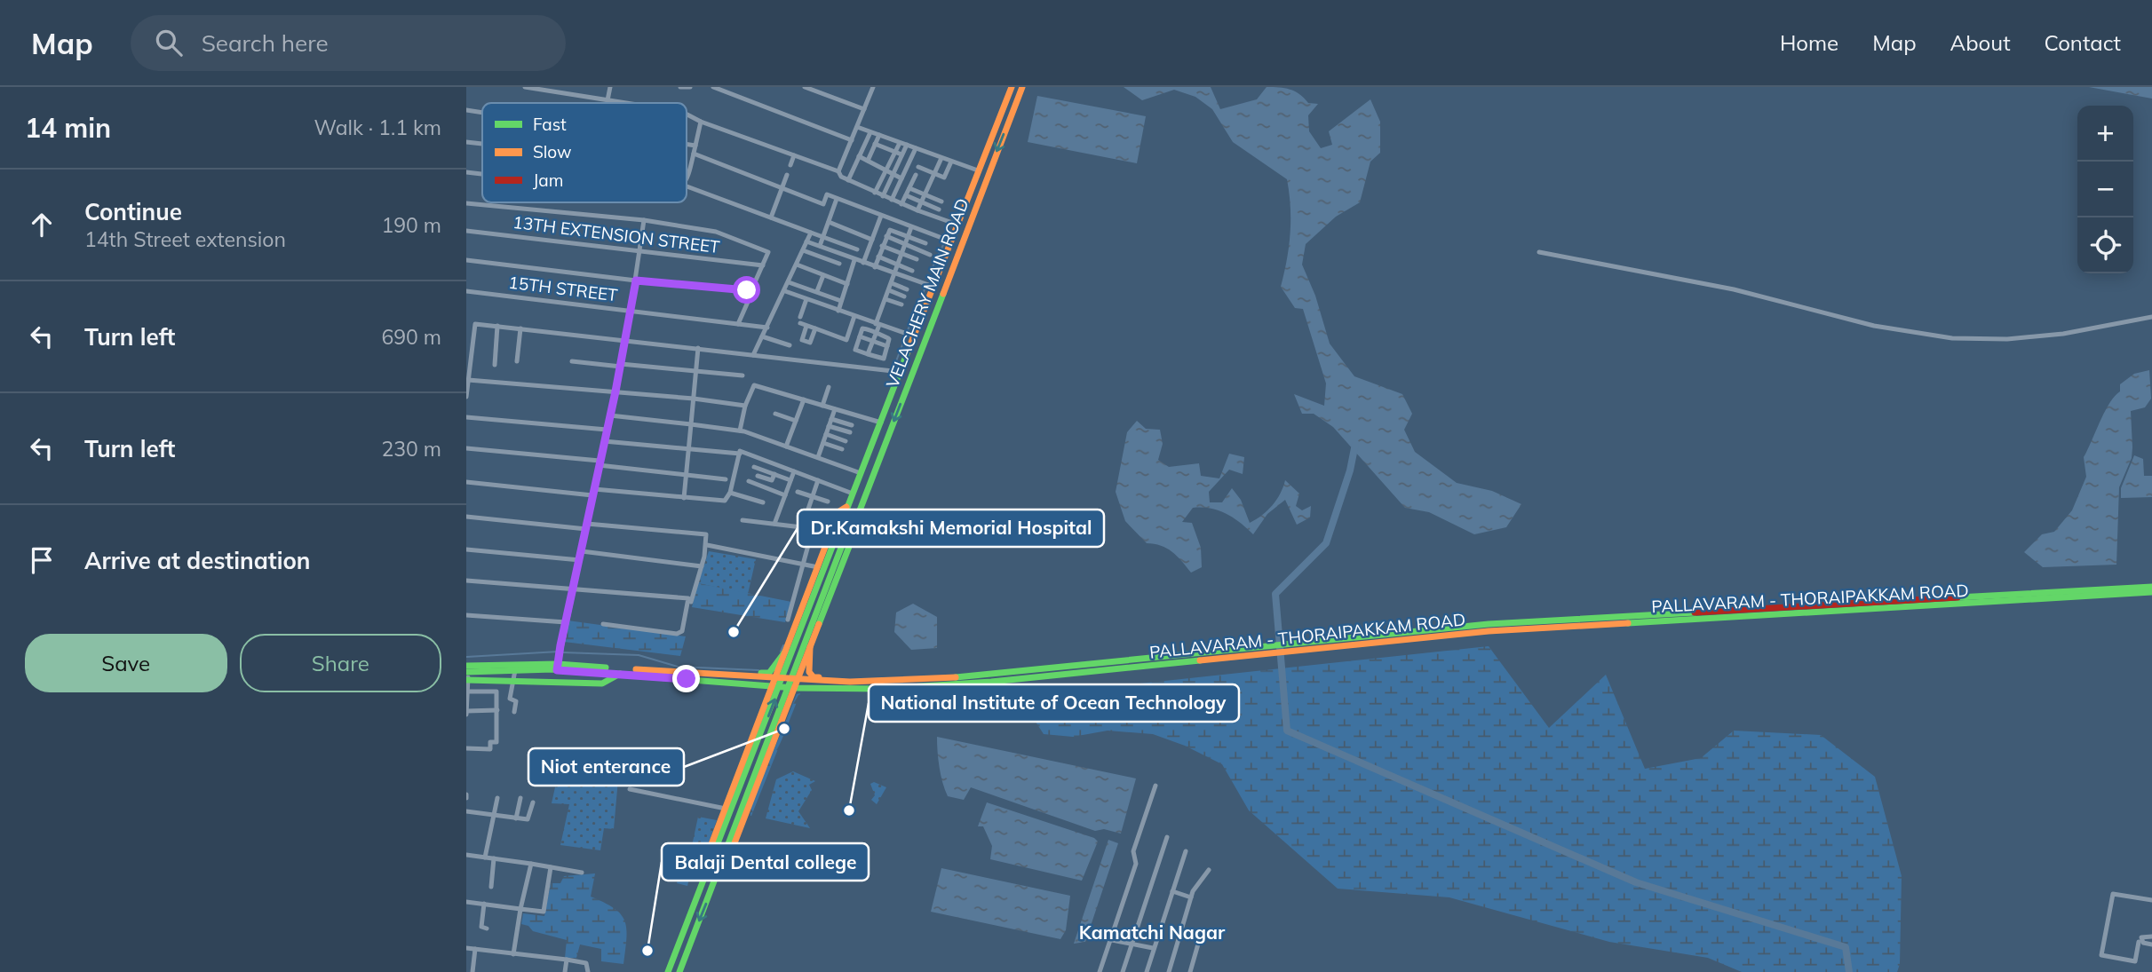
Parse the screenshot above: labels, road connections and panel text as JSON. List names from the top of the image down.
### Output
{
  "streets": {
    "main road": ["VELACHERY MAIN ROAD", "PALLAVARAM - THORAIPAKKAM ROAD"],
    "street": ["13TH EXTENSION STREET", "15TH STREET"]
  },
  "districts": ["Kamatchi Nagar"],
  "places": [
    "Dr.Kamakshi Memorial Hospital",
    "Niot enterance",
    "National Institute of Ocean Technology",
    "Balaji Dental college"
  ],
  "legend": ["Fast", "Slow", "Jam"],
  "page": {
    "header": "Map",
    "search": "Search here",
    "nav": [
      "Home",
      "Map",
      "About",
      "Contact"
    ],
    "heading": ["14 min", "Walk · 1.1 km"],
    "map_buttons": ["+", "−"],
    "list": [
      ["Continue", "14th Street extension", "190 m"],
      ["Turn left", "690 m"],
      ["Turn left", "230 m"],
      "Arrive at destination"
    ],
    "buttons": ["Save", "Share"]
  }
}
